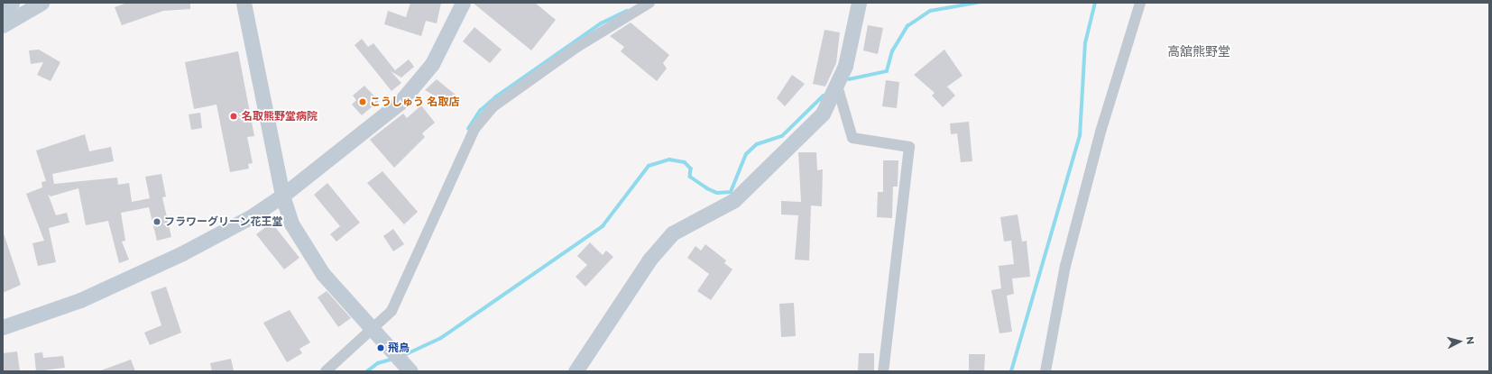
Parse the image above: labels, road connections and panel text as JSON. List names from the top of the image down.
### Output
{
  "districts": ["高舘熊野堂"],
  "places": [
    "こうしゅう 名取店",
    "名取熊野堂病院",
    "フラワーグリーン花王堂",
    "飛鳥"
  ],
  "north": "right"
}
